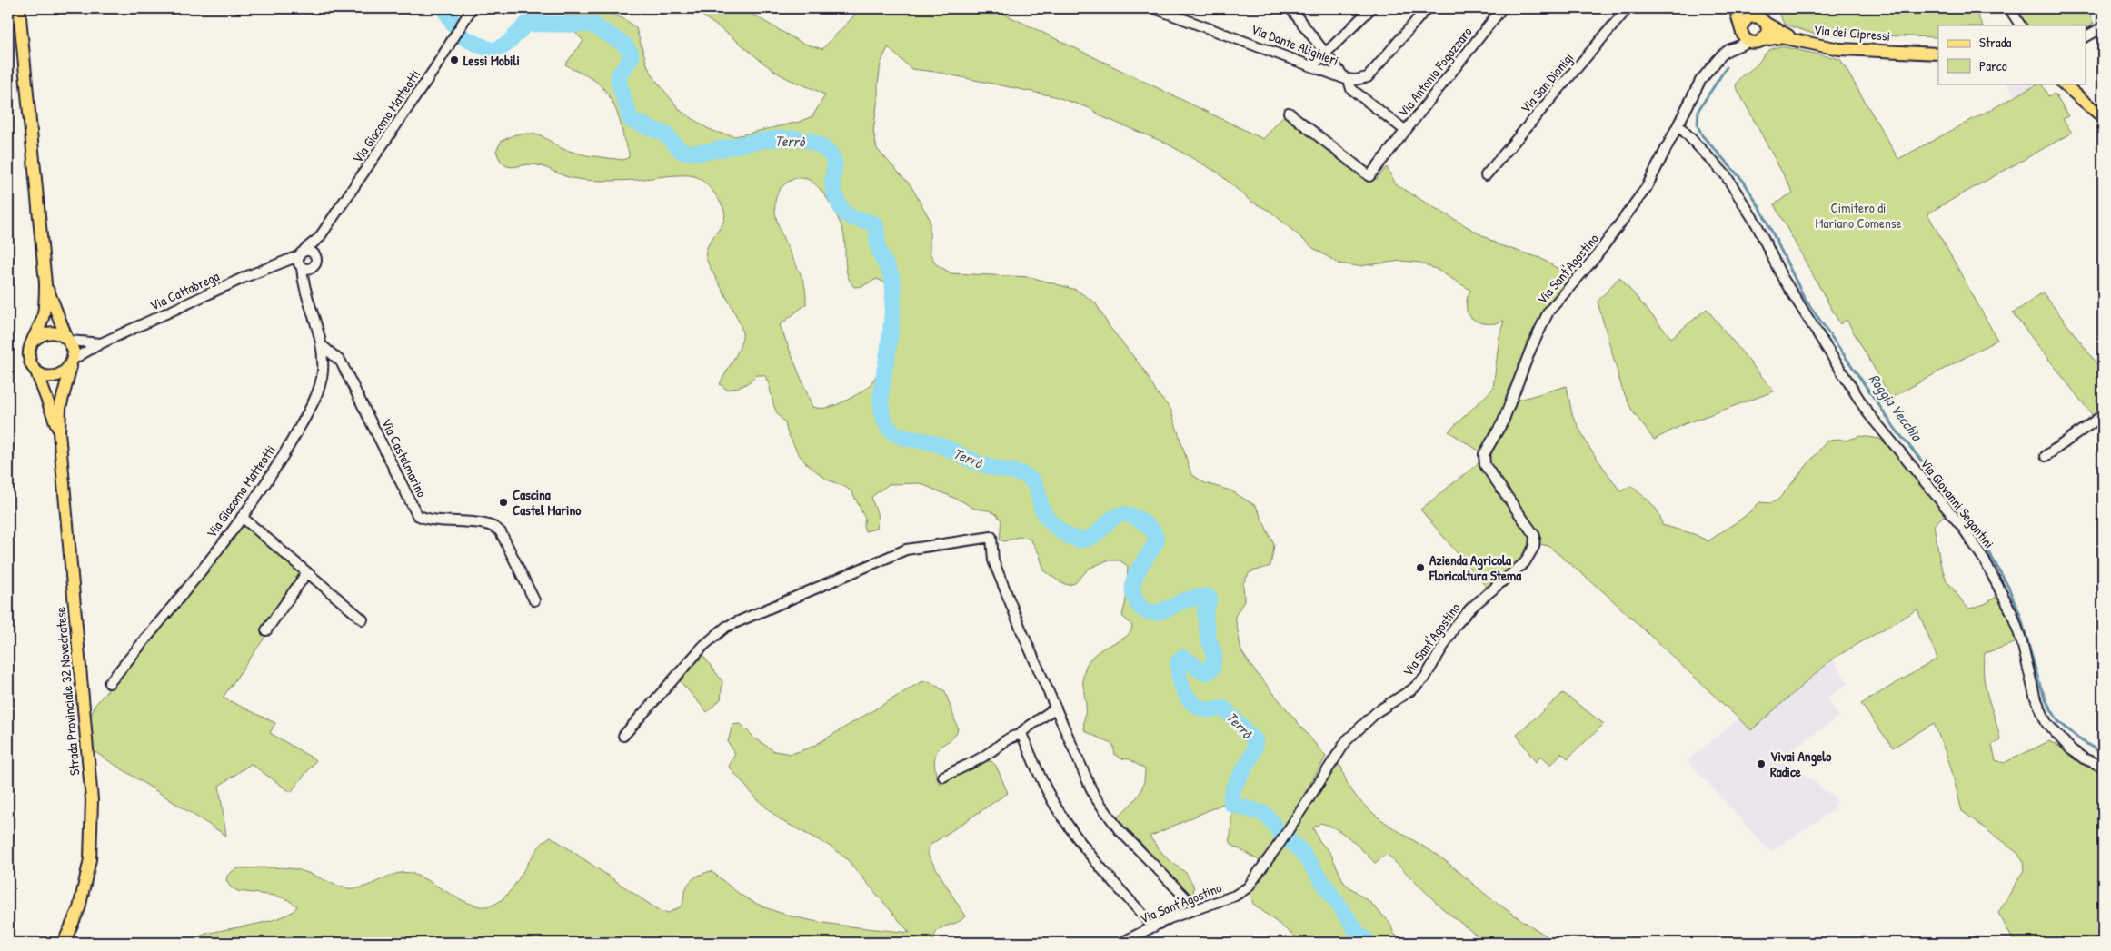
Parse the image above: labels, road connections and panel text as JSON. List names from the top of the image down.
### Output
{
  "streets": {
    "main road": ["Via dei Cipressi", "Strada Provinciale 32 Novedratese"],
    "street": [
      "Via Dante Alighieri",
      "Via Antonio Fogazzaro",
      "Via San Dionigi",
      "Via Giacomo Matteotti",
      "Via Sant'Agostino",
      "Via Cattabrega",
      "Via Castelmarino",
      "Via Giovanni Segantini"
    ]
  },
  "crossings": [
    ["Via Dante Alighieri", "Via Antonio Fogazzaro"],
    ["Via Giacomo Matteotti", "Via Cattabrega"],
    ["Via Giacomo Matteotti", "Via Castelmarino"],
    ["Via Sant'Agostino", "Via Giovanni Segantini"],
    ["Via Cattabrega", "Strada Provinciale 32 Novedratese"]
  ],
  "water": ["Terrò", "Roggia Vecchia"],
  "parks": ["Cimitero di Mariano Comense"],
  "places": [
    "Lessi Mobili",
    "Cascina Castel Marino",
    "Azienda Agricola Floricoltura Stema",
    "Vivai Angelo Radice"
  ],
  "legend": ["Strada", "Parco"]
}
